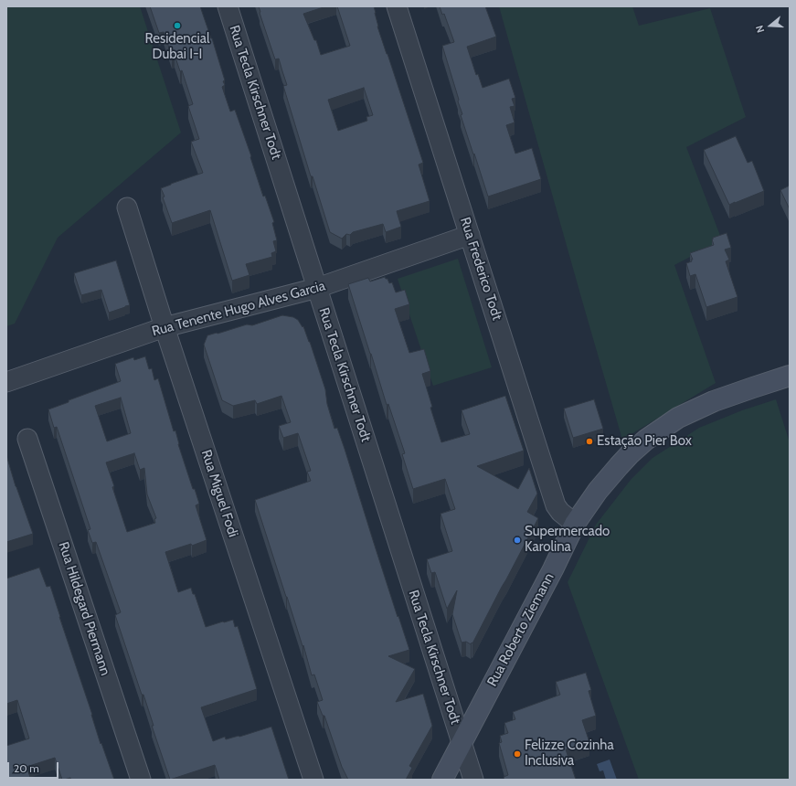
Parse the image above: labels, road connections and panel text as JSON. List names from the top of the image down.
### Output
{
  "streets": {
    "main road": ["Rua Roberto Ziemann"],
    "street": [
      "Rua Tecla Kirschner Todt",
      "Rua Frederico Todt",
      "Rua Tenente Hugo Alves Garcia",
      "Rua Miguel Fodi",
      "Rua Hildegard Piermann"
    ]
  },
  "crossings": [
    ["Rua Tecla Kirschner Todt", "Rua Tenente Hugo Alves Garcia"],
    ["Rua Tecla Kirschner Todt", "Rua Roberto Ziemann"],
    ["Rua Frederico Todt", "Rua Tenente Hugo Alves Garcia"],
    ["Rua Frederico Todt", "Rua Roberto Ziemann"],
    ["Rua Tenente Hugo Alves Garcia", "Rua Miguel Fodi"]
  ],
  "places": [
    "Residencial Dubai I-I",
    "Estação Pier Box",
    "Supermercado Karolina",
    "Felizze Cozinha Inclusiva"
  ],
  "scale_bar": "20 m",
  "north": "left"
}
